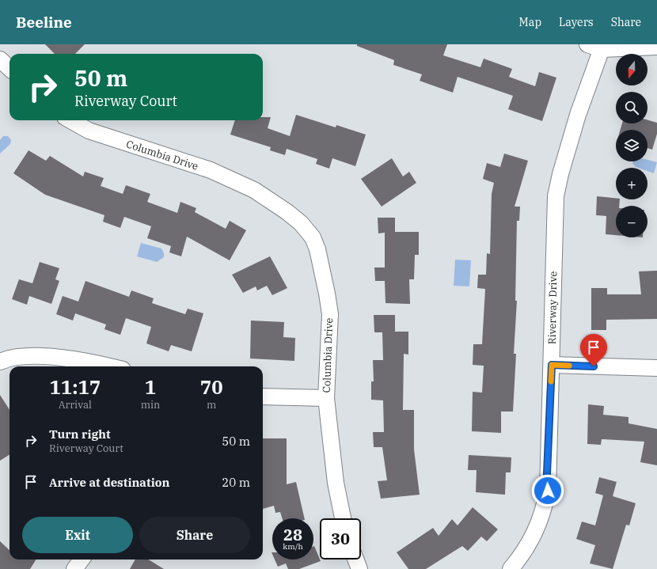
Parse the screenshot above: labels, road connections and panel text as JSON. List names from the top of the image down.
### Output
{
  "streets": {
    "street": ["Columbia Drive", "Riverway Drive"]
  },
  "north": "bottom",
  "page": {
    "header": "Beeline",
    "nav": ["Map", "Layers", "Share"],
    "map_buttons": ["+", "−"],
    "turn": ["50 m", "Riverway Court"],
    "eta": [
      "11:17",
      "Arrival",
      "1",
      "min",
      "70",
      "m"
    ],
    "list": [
      {
        "name": "Turn right",
        "note": "Riverway Court",
        "value": "50 m"
      },
      {
        "name": "Arrive at destination",
        "value": "20 m"
      }
    ],
    "buttons": ["Exit", "Share"],
    "speed": "28 km/h",
    "limit": "30"
  }
}
